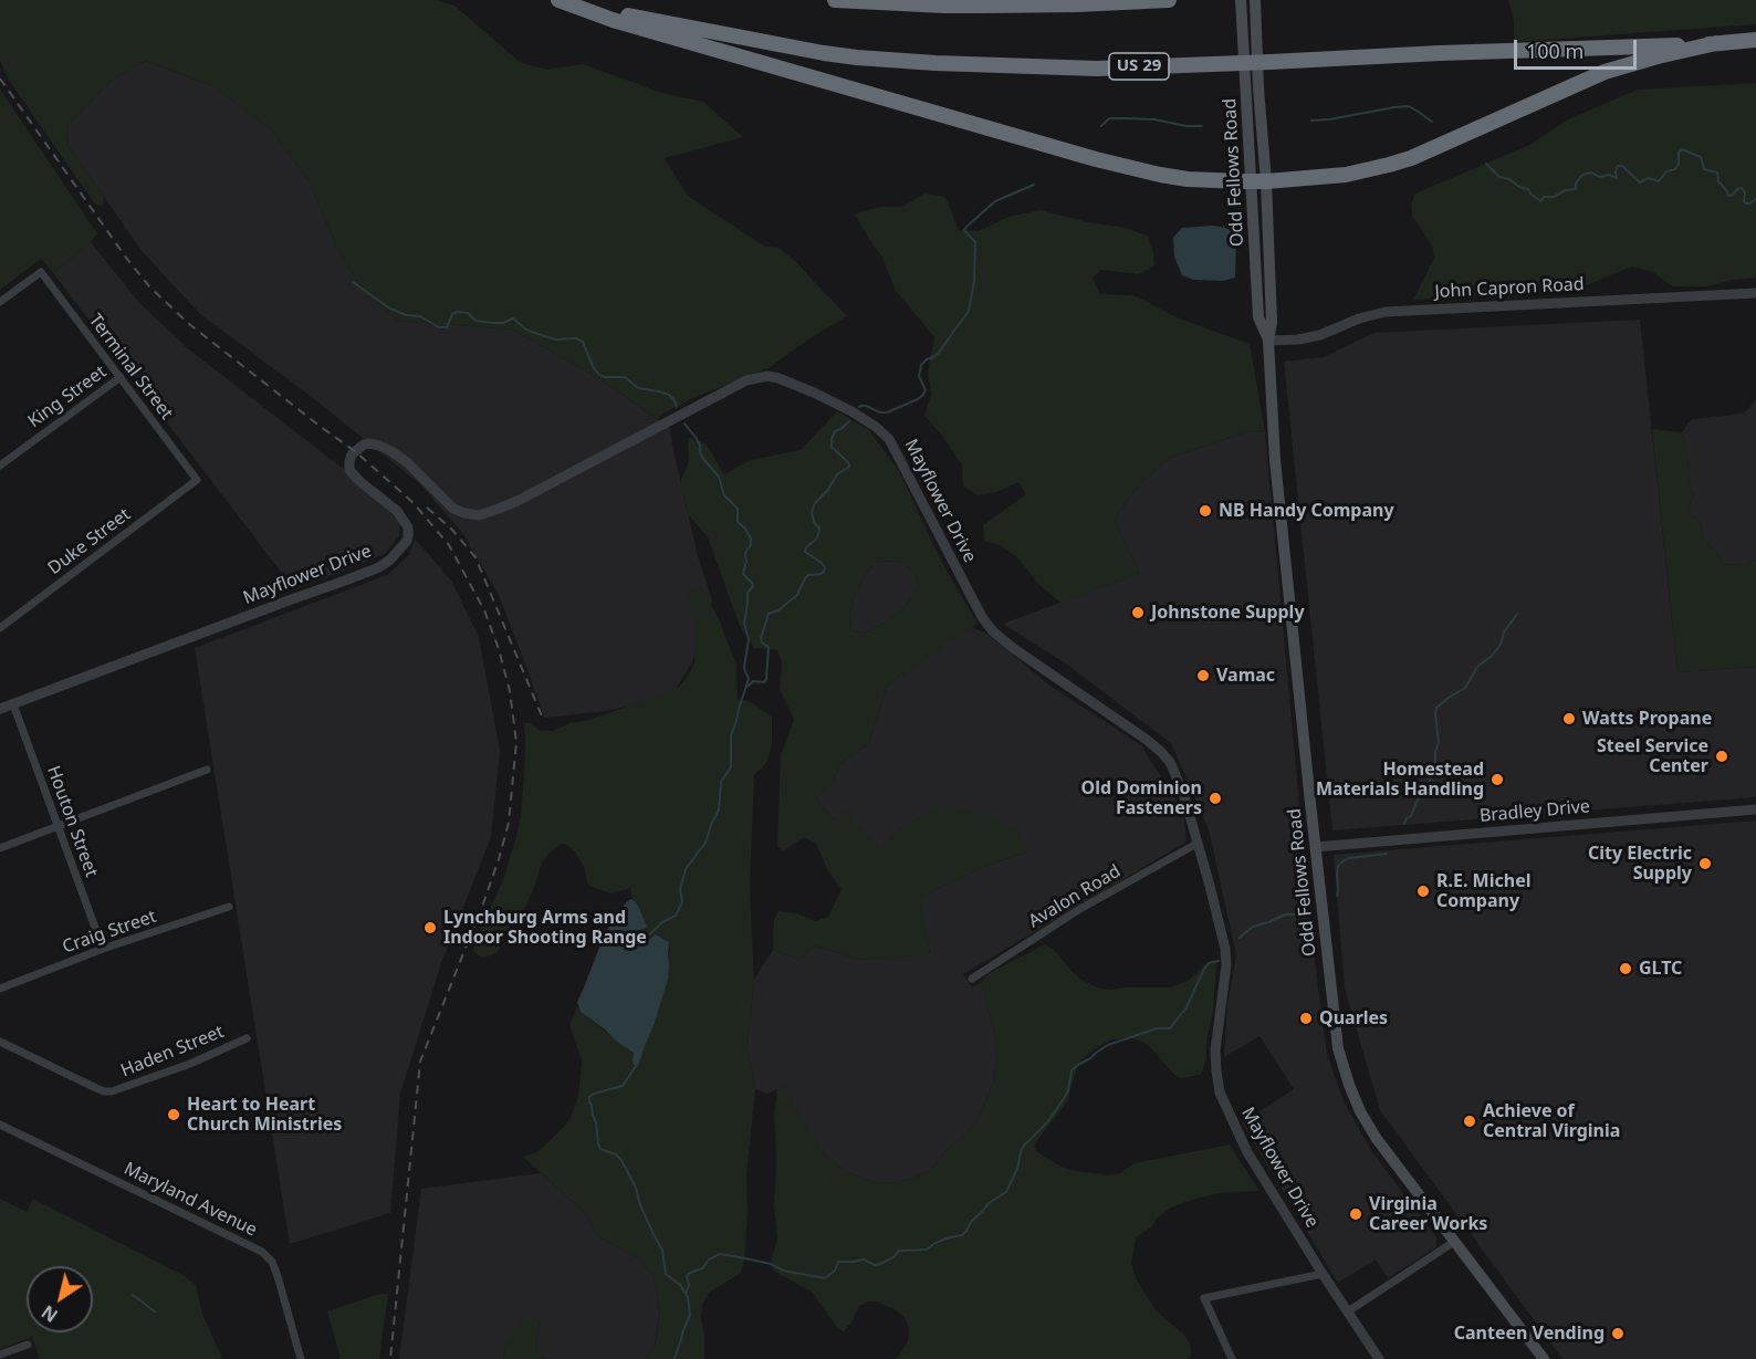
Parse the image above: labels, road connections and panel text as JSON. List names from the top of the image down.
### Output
{
  "streets": {
    "highway": ["US 29"],
    "main road": ["Odd Fellows Road"],
    "street": [
      "John Capron Road",
      "Terminal Street",
      "King Street",
      "Mayflower Drive",
      "Duke Street",
      "Bradley Drive",
      "Houton Street",
      "Avalon Road",
      "Craig Street",
      "Haden Street",
      "Maryland Avenue"
    ]
  },
  "crossings": [
    ["Odd Fellows Road", "John Capron Road"],
    ["Odd Fellows Road", "Bradley Drive"],
    ["Terminal Street", "King Street"],
    ["Terminal Street", "Duke Street"],
    ["Mayflower Drive", "Houton Street"],
    ["Mayflower Drive", "Avalon Road"],
    ["Houton Street", "Craig Street"]
  ],
  "places": [
    "NB Handy Company",
    "Johnstone Supply",
    "Vamac",
    "Watts Propane",
    "Steel Service Center",
    "Homestead Materials Handling",
    "Old Dominion Fasteners",
    "City Electric Supply",
    "R.E. Michel Company",
    "Lynchburg Arms and Indoor Shooting Range",
    "GLTC",
    "Quarles",
    "Heart to Heart Church Ministries",
    "Achieve of Central Virginia",
    "Virginia Career Works",
    "Canteen Vending"
  ],
  "scale_bar": "100 m",
  "north": "bottom left"
}
